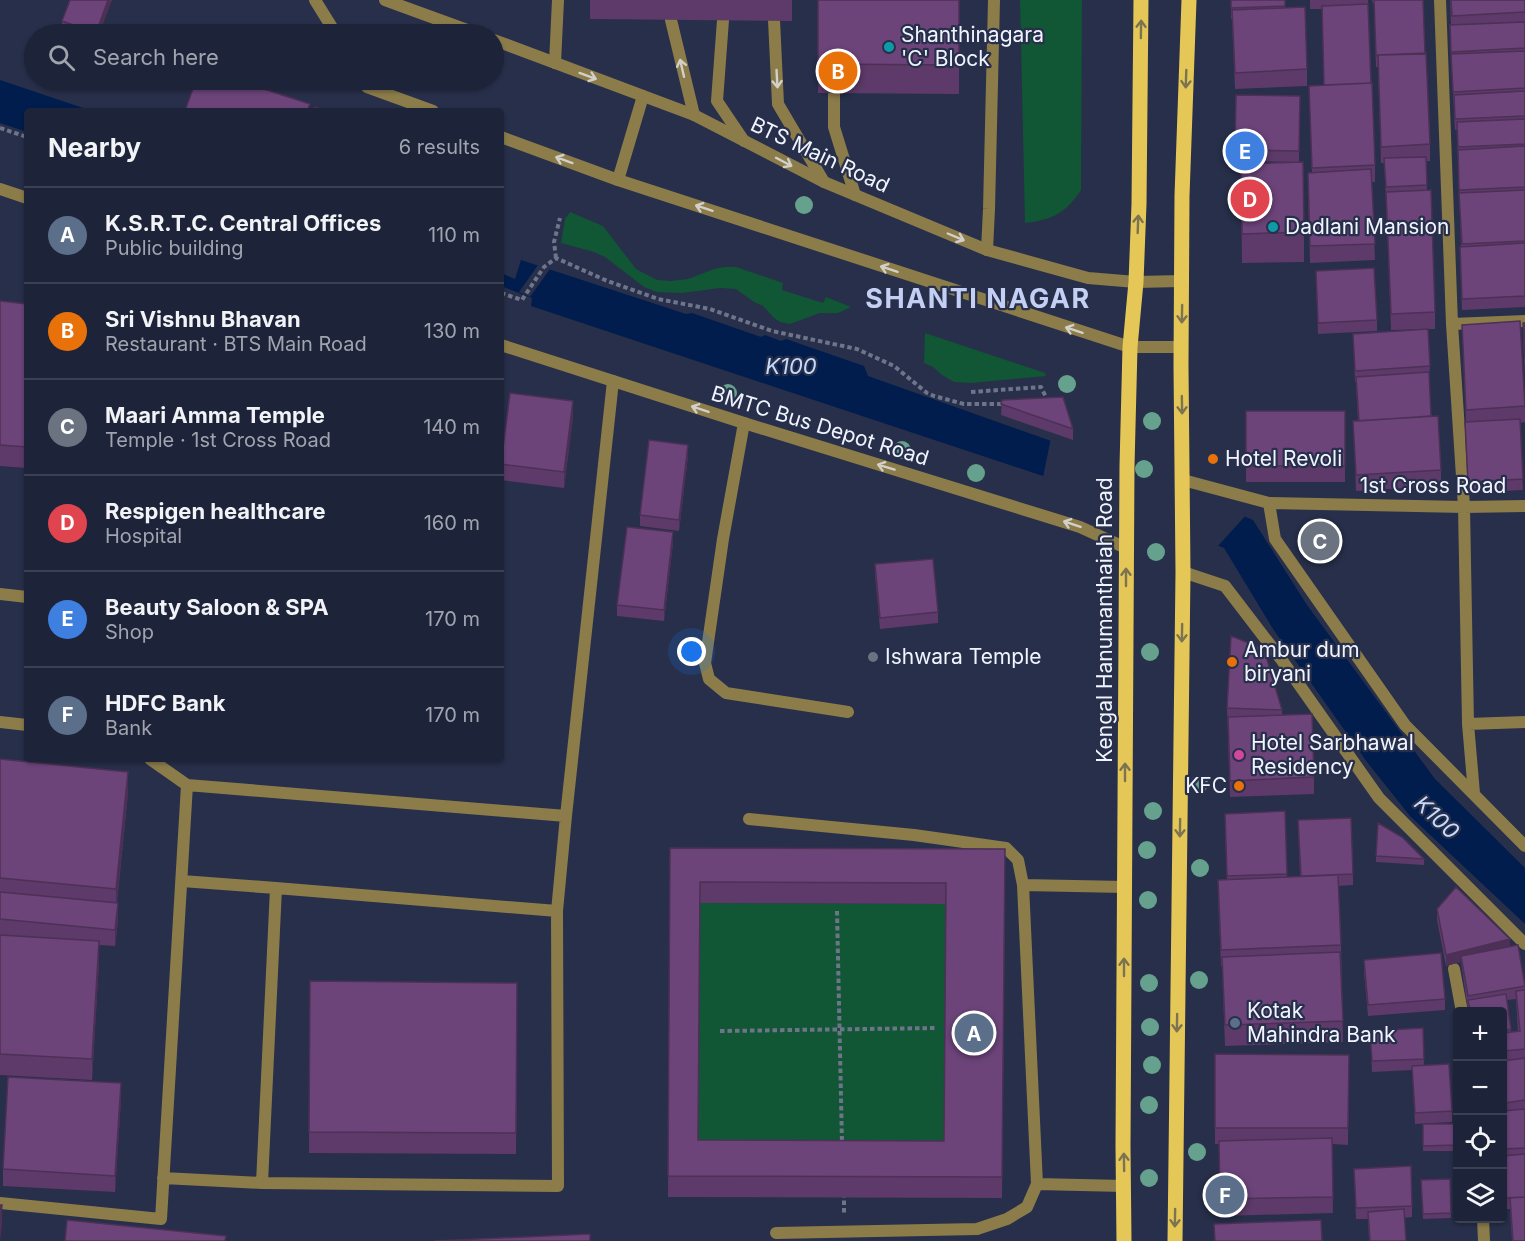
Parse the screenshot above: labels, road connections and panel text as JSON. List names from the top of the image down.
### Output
{
  "streets": {
    "main road": ["Kengal Hanumanthaiah Road"],
    "street": ["BTS Main Road", "BMTC Bus Depot Road", "1st Cross Road"]
  },
  "crossings": [
    ["BTS Main Road", "Kengal Hanumanthaiah Road"],
    ["BMTC Bus Depot Road", "Kengal Hanumanthaiah Road"]
  ],
  "one_way": ["BMTC Bus Depot Road"],
  "districts": ["SHANTI NAGAR"],
  "water": ["K100"],
  "places": [
    "Shanthinagara 'C' Block",
    "Dadlani Mansion",
    "Hotel Revoli",
    "Ishwara Temple",
    "Ambur dum biryani",
    "Hotel Sarbhawal Residency",
    "KFC",
    "Kotak Mahindra Bank"
  ],
  "page": {
    "search": "Search here",
    "pins": [
      "B",
      "E",
      "D",
      "C",
      "A",
      "F"
    ],
    "heading": ["Nearby", "6 results"],
    "list": [
      {
        "mark": "A",
        "name": "K.S.R.T.C. Central Offices",
        "note": "Public building",
        "value": "110 m"
      },
      {
        "mark": "B",
        "name": "Sri Vishnu Bhavan",
        "note": "Restaurant · BTS Main Road",
        "value": "130 m"
      },
      {
        "mark": "C",
        "name": "Maari Amma Temple",
        "note": "Temple · 1st Cross Road",
        "value": "140 m"
      },
      {
        "mark": "D",
        "name": "Respigen healthcare",
        "note": "Hospital",
        "value": "160 m"
      },
      {
        "mark": "E",
        "name": "Beauty Saloon & SPA",
        "note": "Shop",
        "value": "170 m"
      },
      {
        "mark": "F",
        "name": "HDFC Bank",
        "note": "Bank",
        "value": "170 m"
      }
    ],
    "map_buttons": ["+", "−"]
  }
}
